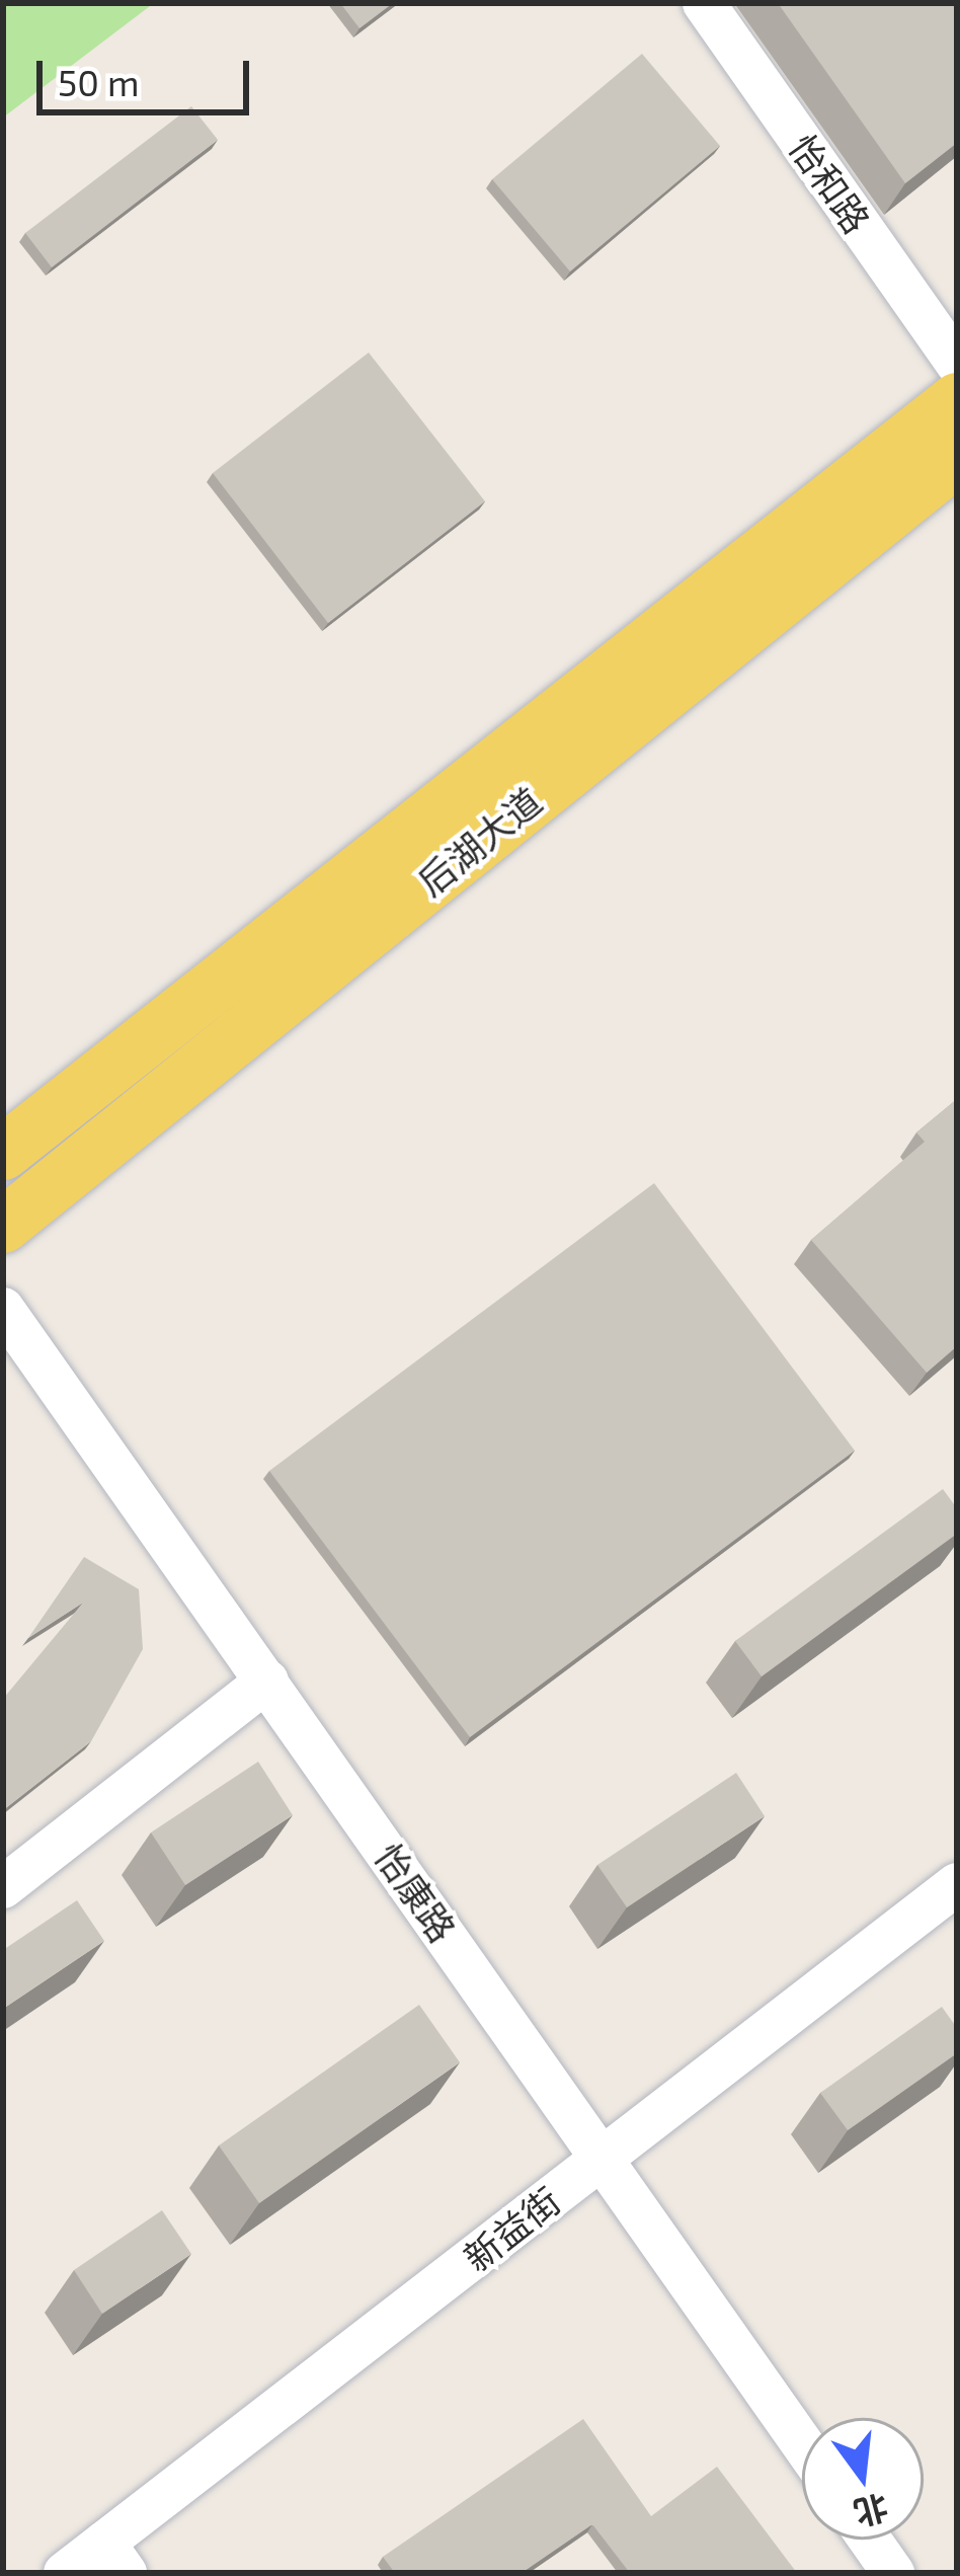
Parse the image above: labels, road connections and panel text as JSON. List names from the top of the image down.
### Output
{
  "streets": {
    "main road": ["后湖大道"],
    "street": ["怡和路", "怡康路", "新益街"]
  },
  "crossings": [
    ["怡康路", "新益街"]
  ],
  "scale_bar": "50 m",
  "north": "bottom"
}
